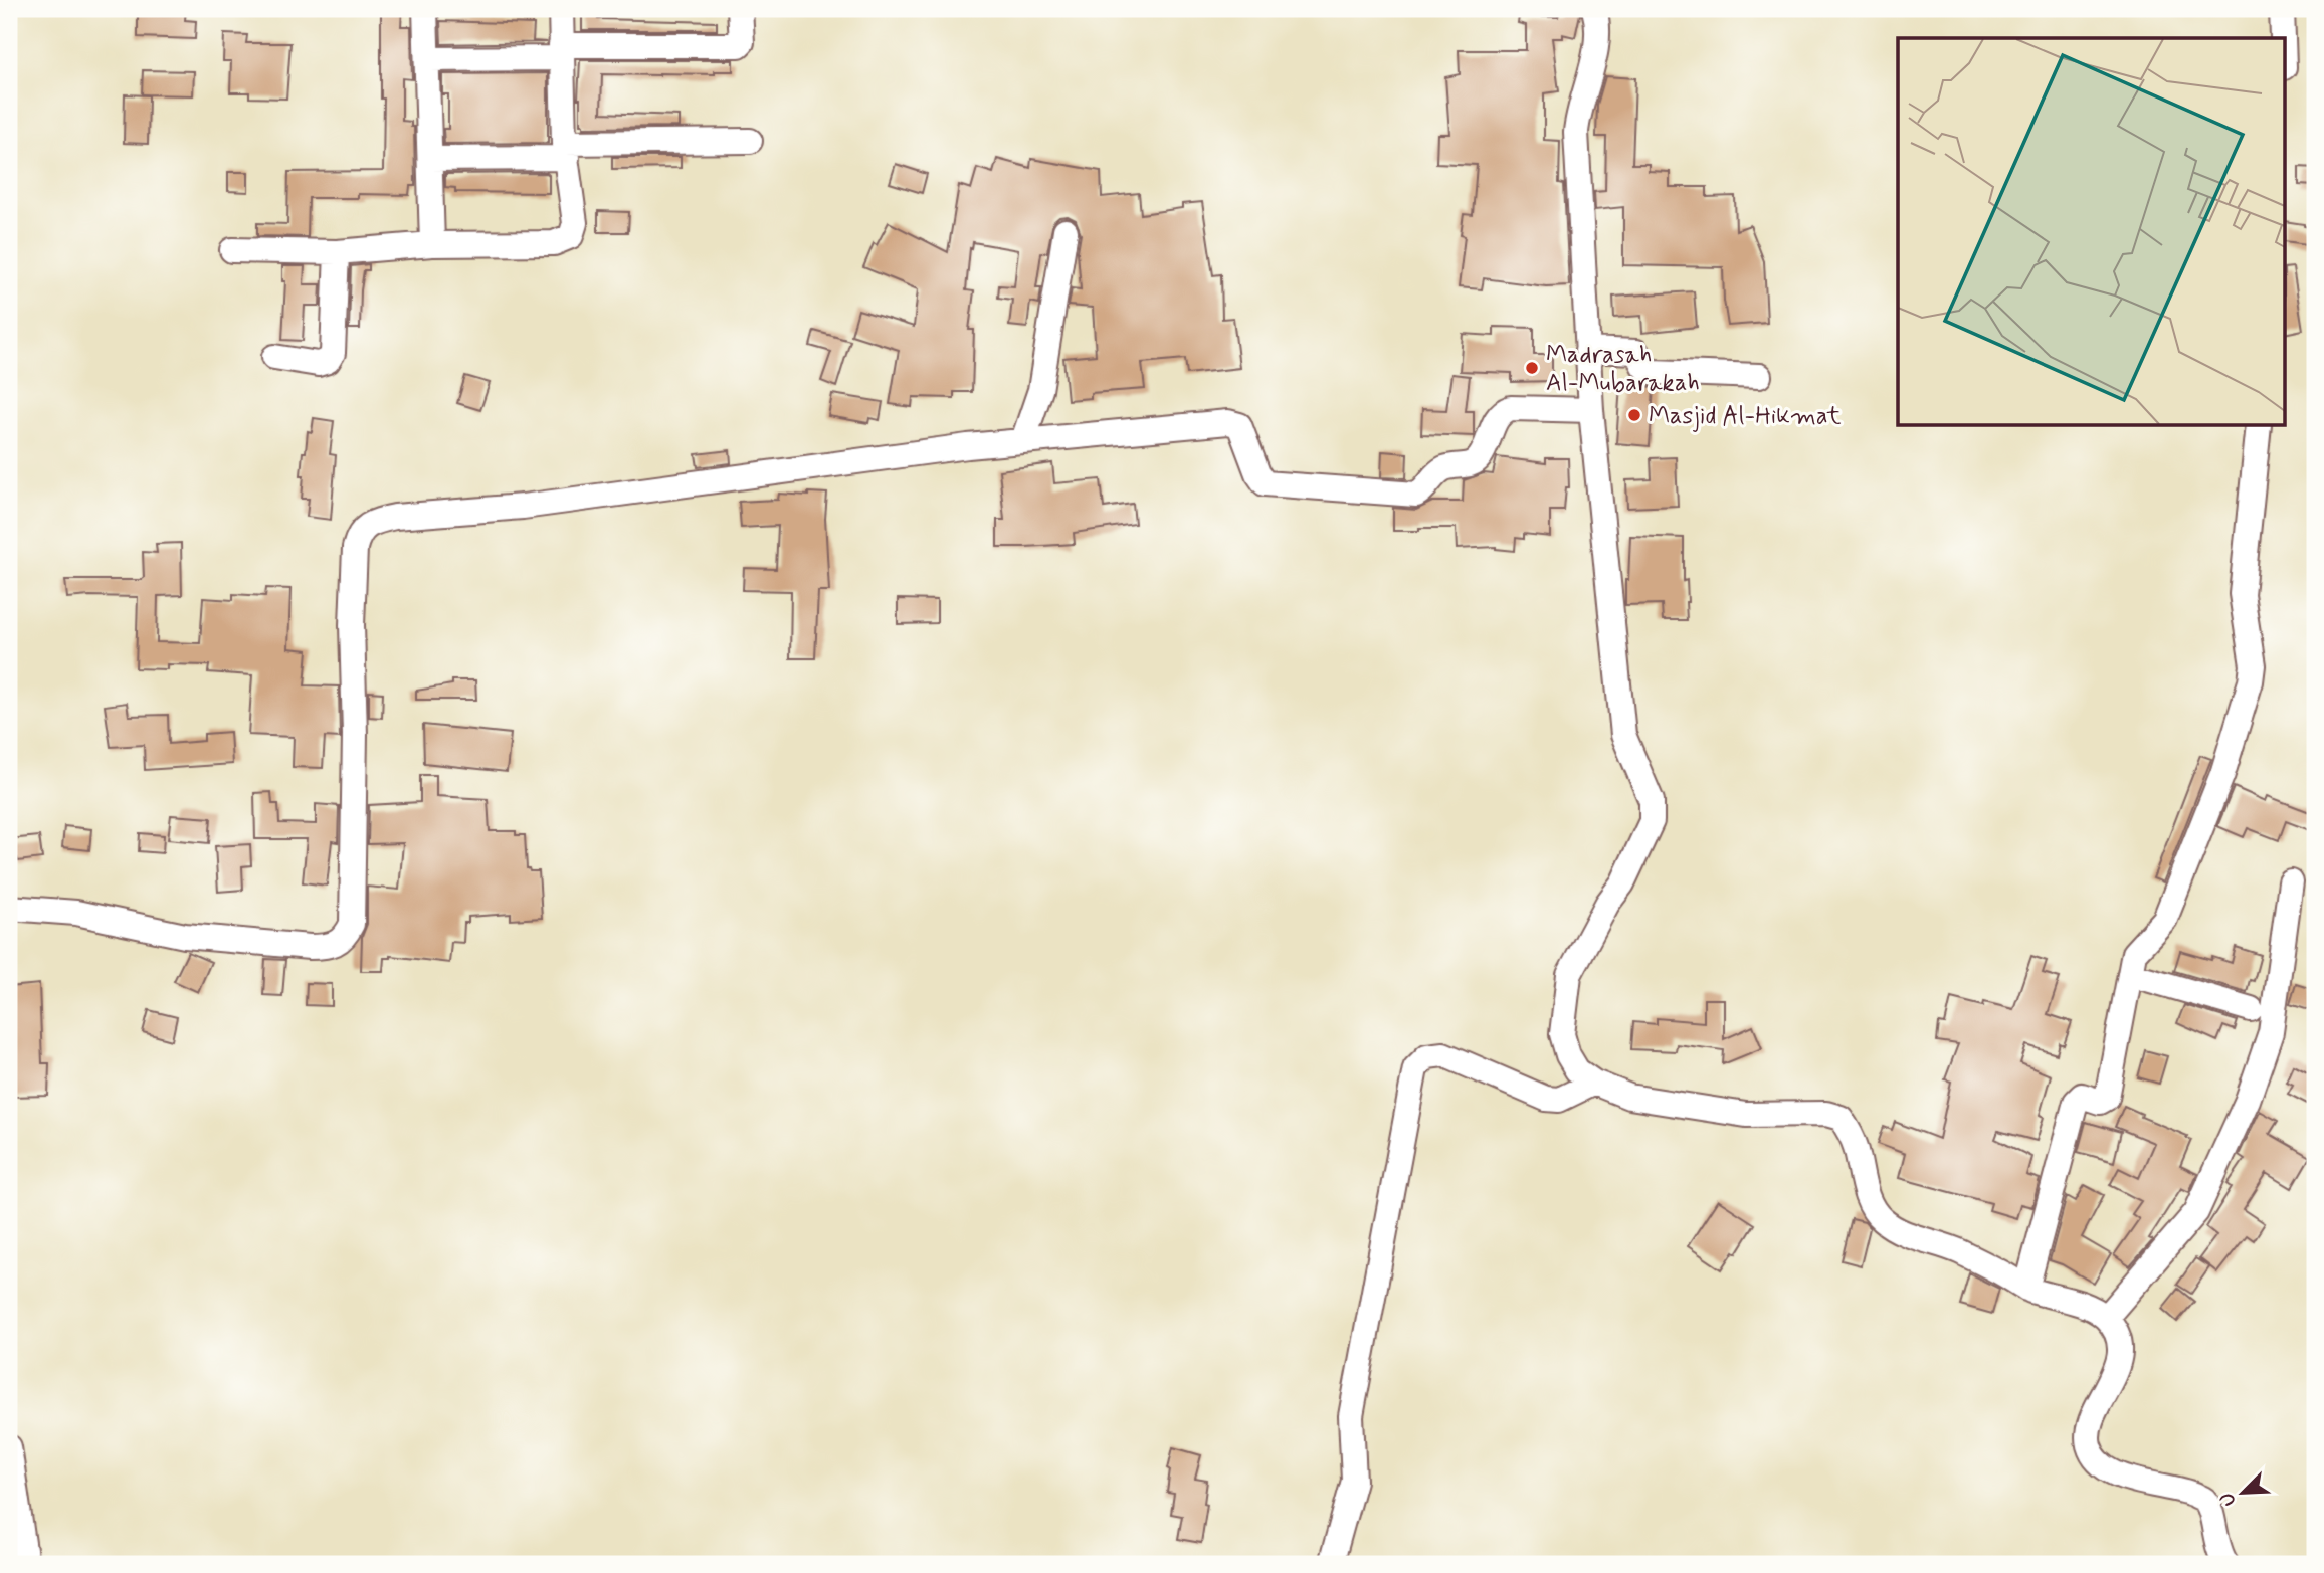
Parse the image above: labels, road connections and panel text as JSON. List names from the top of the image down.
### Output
{
  "places": ["Madrasah Al-Mubarakah", "Masjid Al-Hikmat"],
  "north": "bottom left"
}
